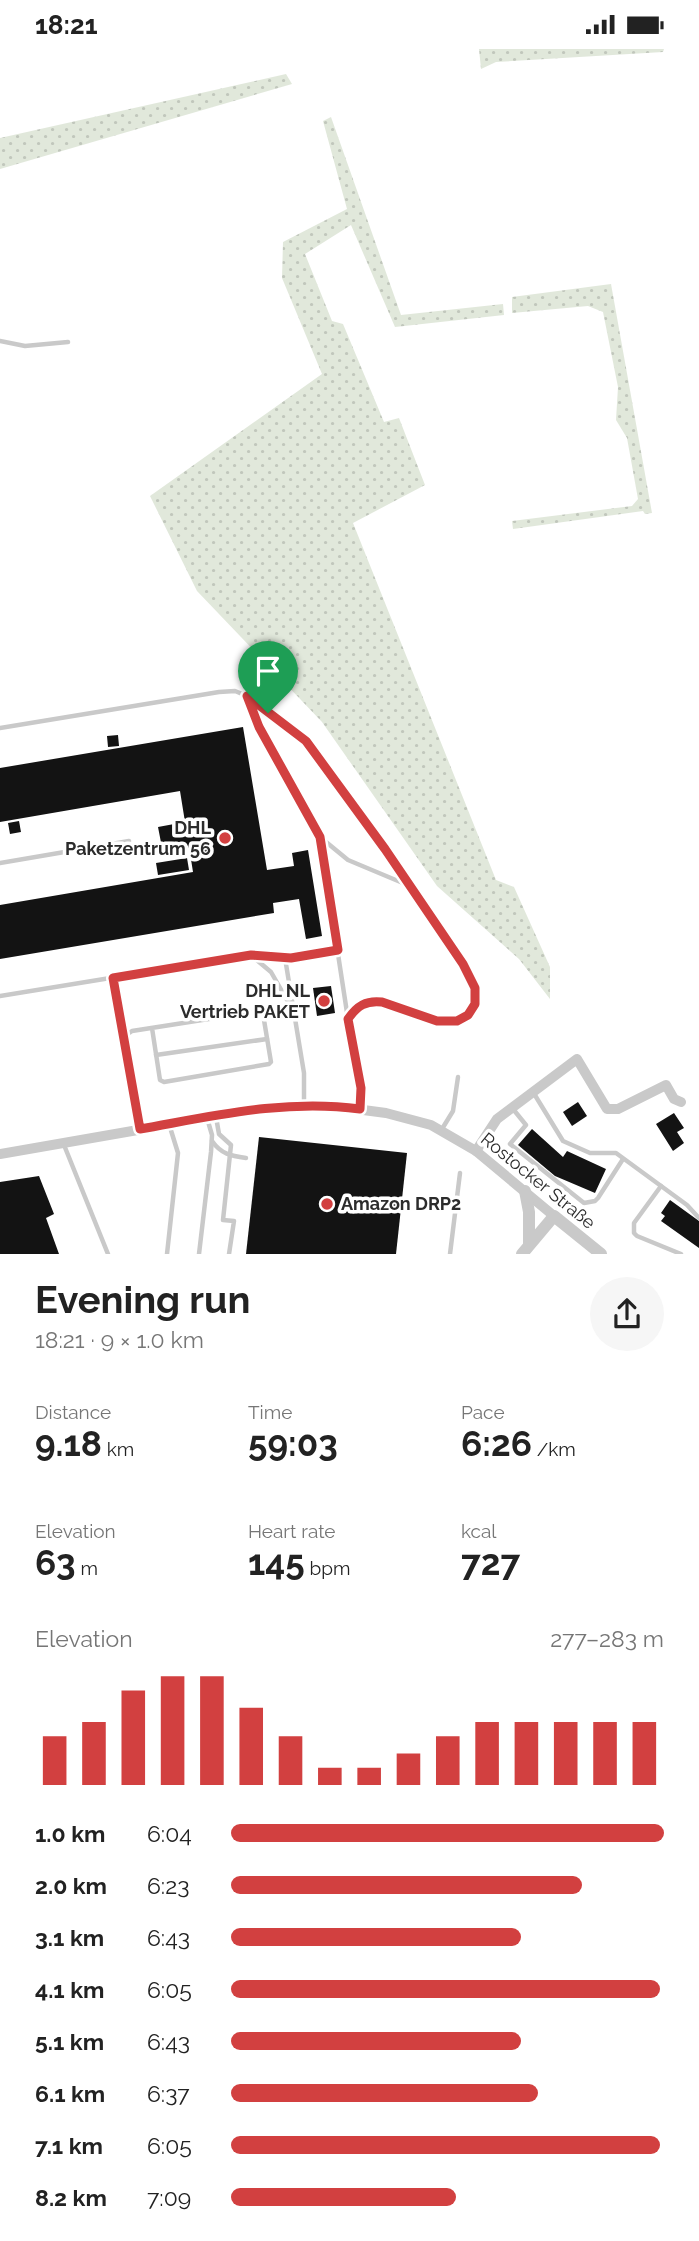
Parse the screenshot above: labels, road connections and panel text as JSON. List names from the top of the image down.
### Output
{
  "streets": {
    "street": ["Rostocker Straße"]
  },
  "places": ["DHL Paketzentrum 56", "DHL NL Vertrieb PAKET", "Amazon DRP2"],
  "page": {
    "status": "18:21",
    "heading": ["Evening run", "18:21 · 9 × 1.0 km"],
    "stats": [
      ["Distance", "9.18 km"],
      ["Time", "59:03"],
      ["Pace", "6:26 /km"],
      ["Elevation", "63 m"],
      ["Heart rate", "145 bpm"],
      ["kcal", "727"]
    ],
    "chart": ["Elevation", "277–283 m"],
    "list": [
      {
        "name": "1.0 km",
        "note": "6:04"
      },
      {
        "name": "2.0 km",
        "note": "6:23"
      },
      {
        "name": "3.1 km",
        "note": "6:43"
      },
      {
        "name": "4.1 km",
        "note": "6:05"
      },
      {
        "name": "5.1 km",
        "note": "6:43"
      },
      {
        "name": "6.1 km",
        "note": "6:37"
      },
      {
        "name": "7.1 km",
        "note": "6:05"
      },
      {
        "name": "8.2 km",
        "note": "7:09"
      }
    ]
  }
}
